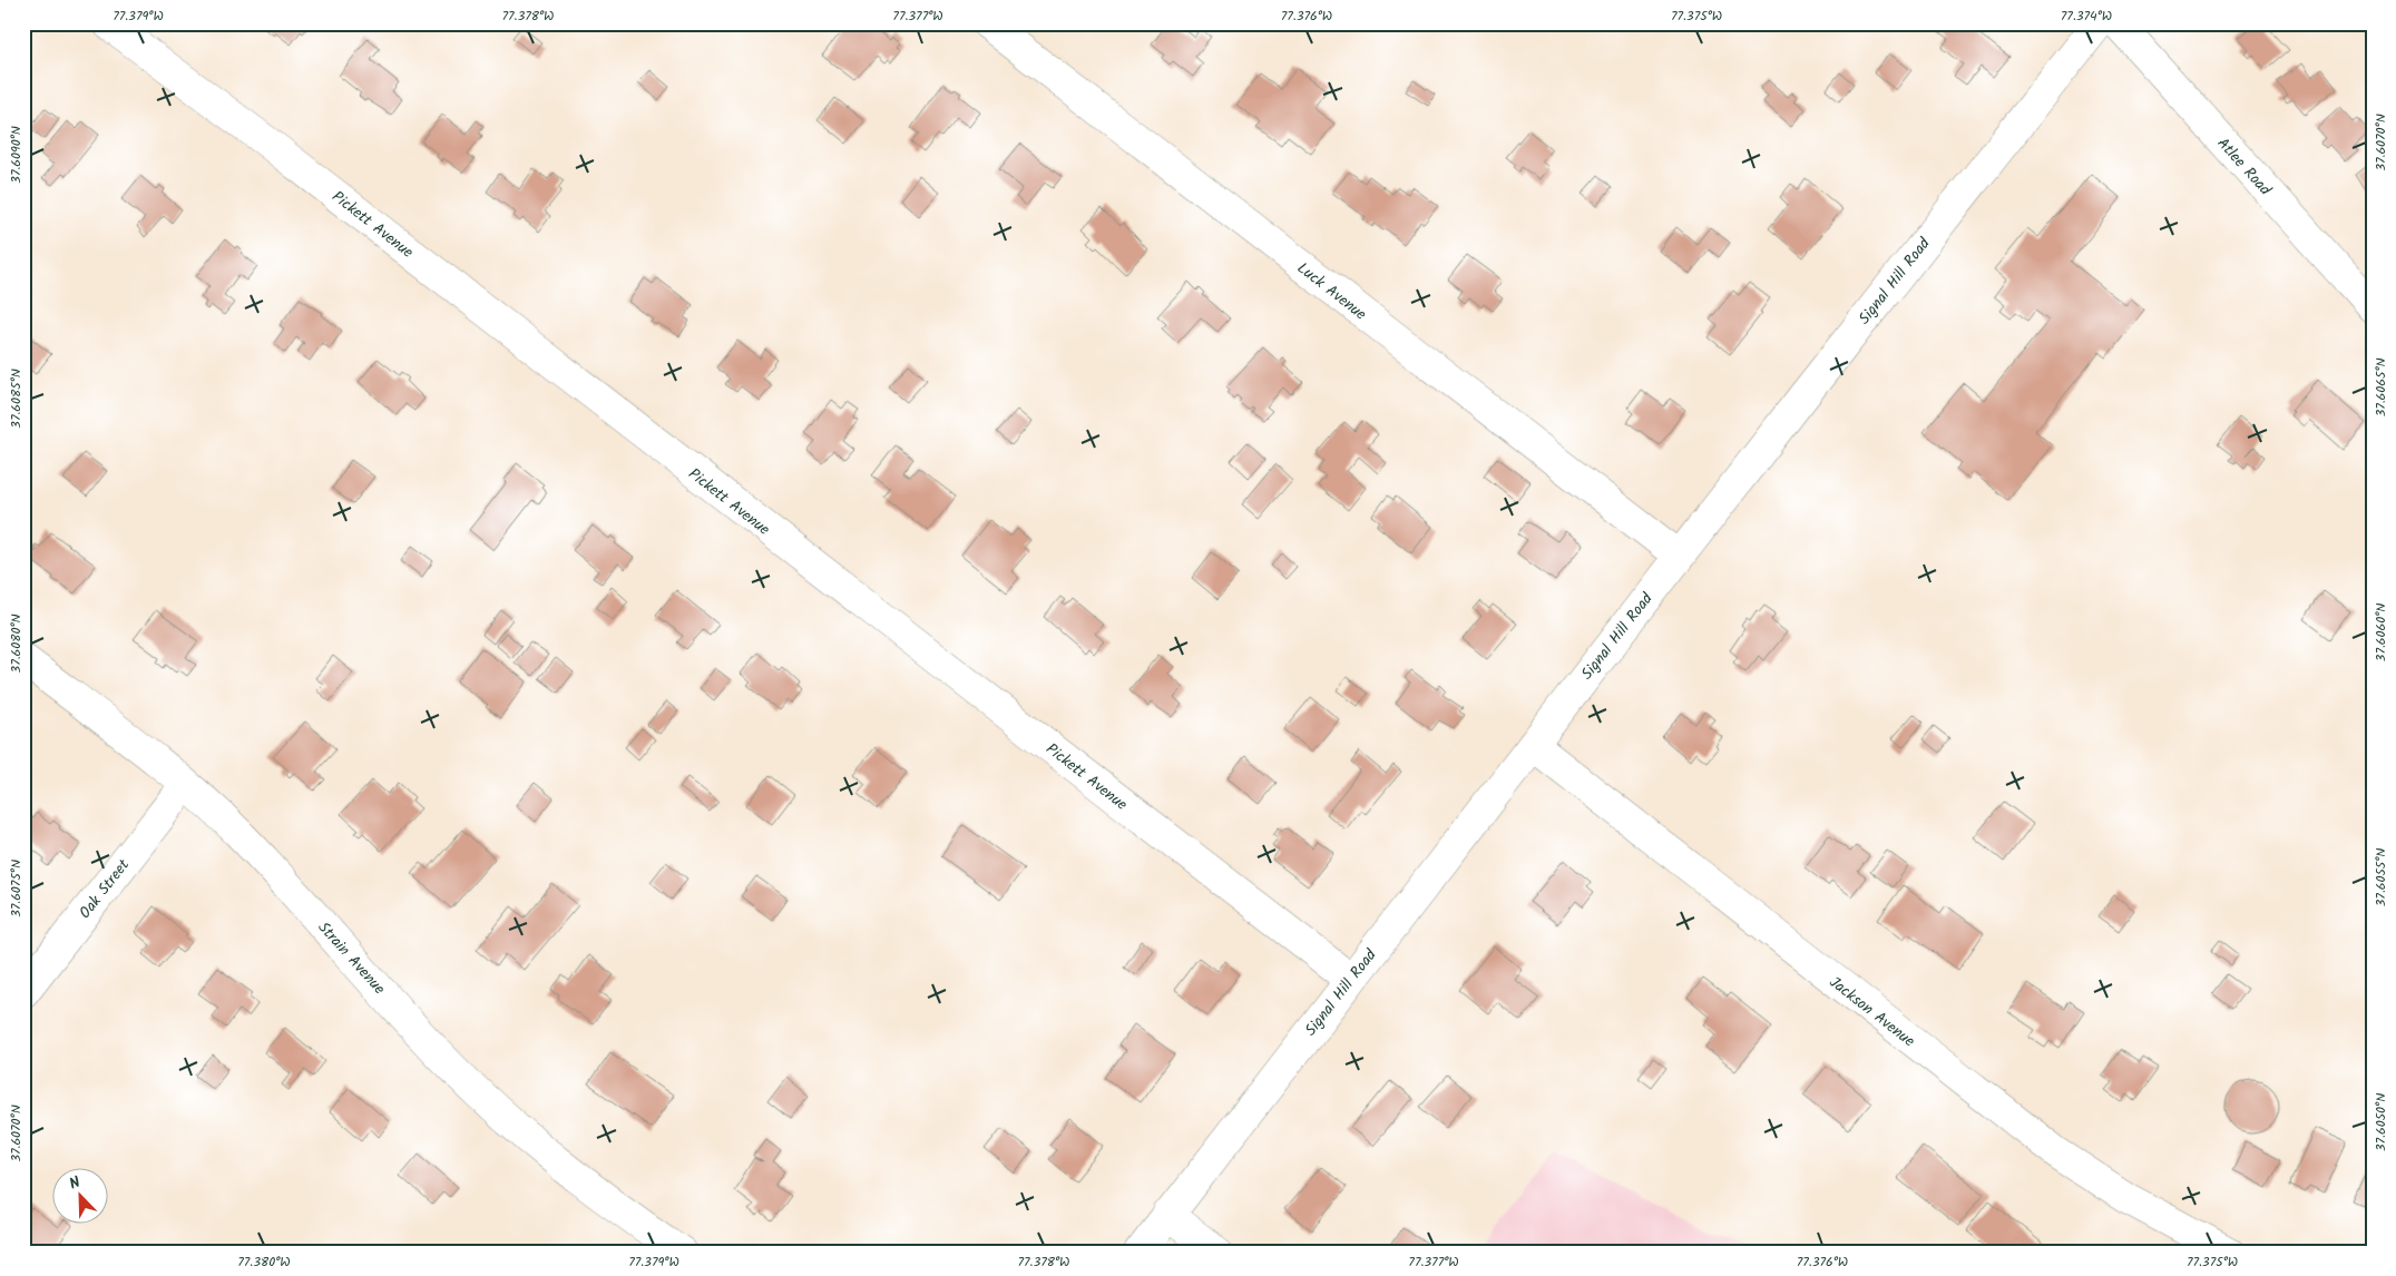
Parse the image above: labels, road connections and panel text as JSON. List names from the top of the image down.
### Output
{
  "streets": {
    "street": [
      "Atlee Road",
      "Pickett Avenue",
      "Signal Hill Road",
      "Luck Avenue",
      "Oak Street",
      "Strain Avenue",
      "Jackson Avenue"
    ]
  },
  "crossings": [
    ["Pickett Avenue", "Signal Hill Road"],
    ["Signal Hill Road", "Luck Avenue"],
    ["Signal Hill Road", "Jackson Avenue"],
    ["Oak Street", "Strain Avenue"]
  ],
  "north": "top left",
  "coordinates": [
    "77.379°W",
    "77.378°W",
    "77.377°W",
    "77.376°W",
    "77.375°W",
    "77.374°W",
    "37.6070°N",
    "37.6090°N",
    "37.6065°N",
    "37.6085°N",
    "37.6060°N",
    "37.6080°N",
    "37.6055°N",
    "37.6075°N",
    "37.6050°N",
    "77.380°W"
  ]
}
